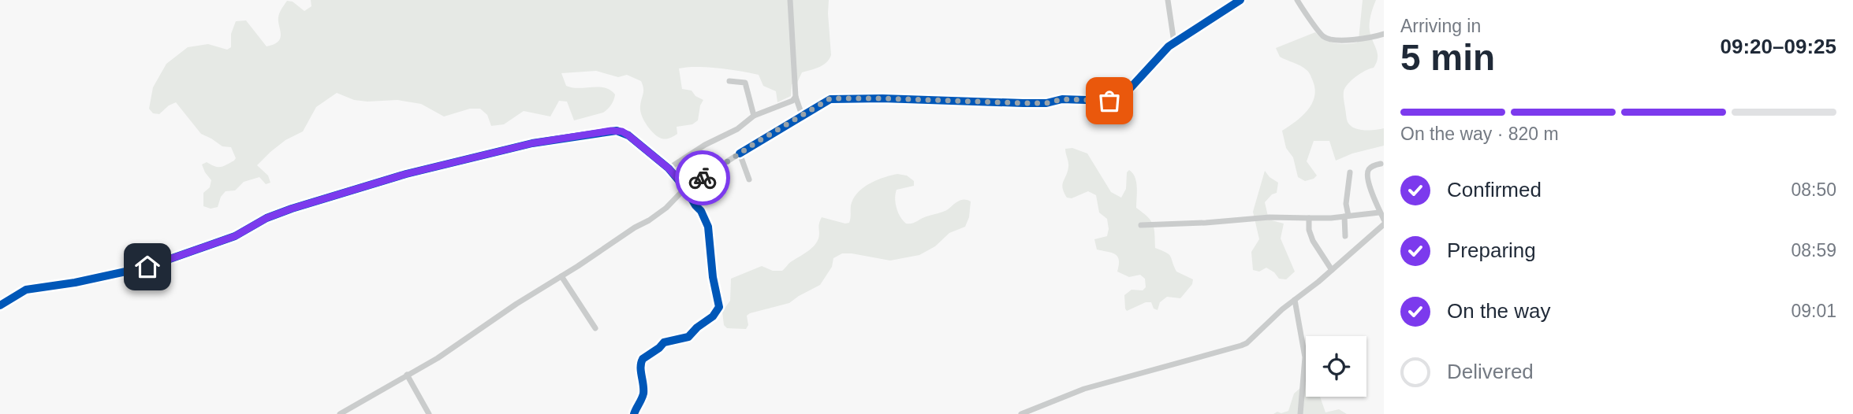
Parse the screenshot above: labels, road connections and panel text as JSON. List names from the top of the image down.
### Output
{
  "page": {
    "heading": ["5 min", "Arriving in", "09:20–09:25"],
    "bar": "On the way · 820 m",
    "list": [
      ["Confirmed", "08:50"],
      ["Preparing", "08:59"],
      ["On the way", "09:01"],
      "Delivered"
    ]
  }
}
